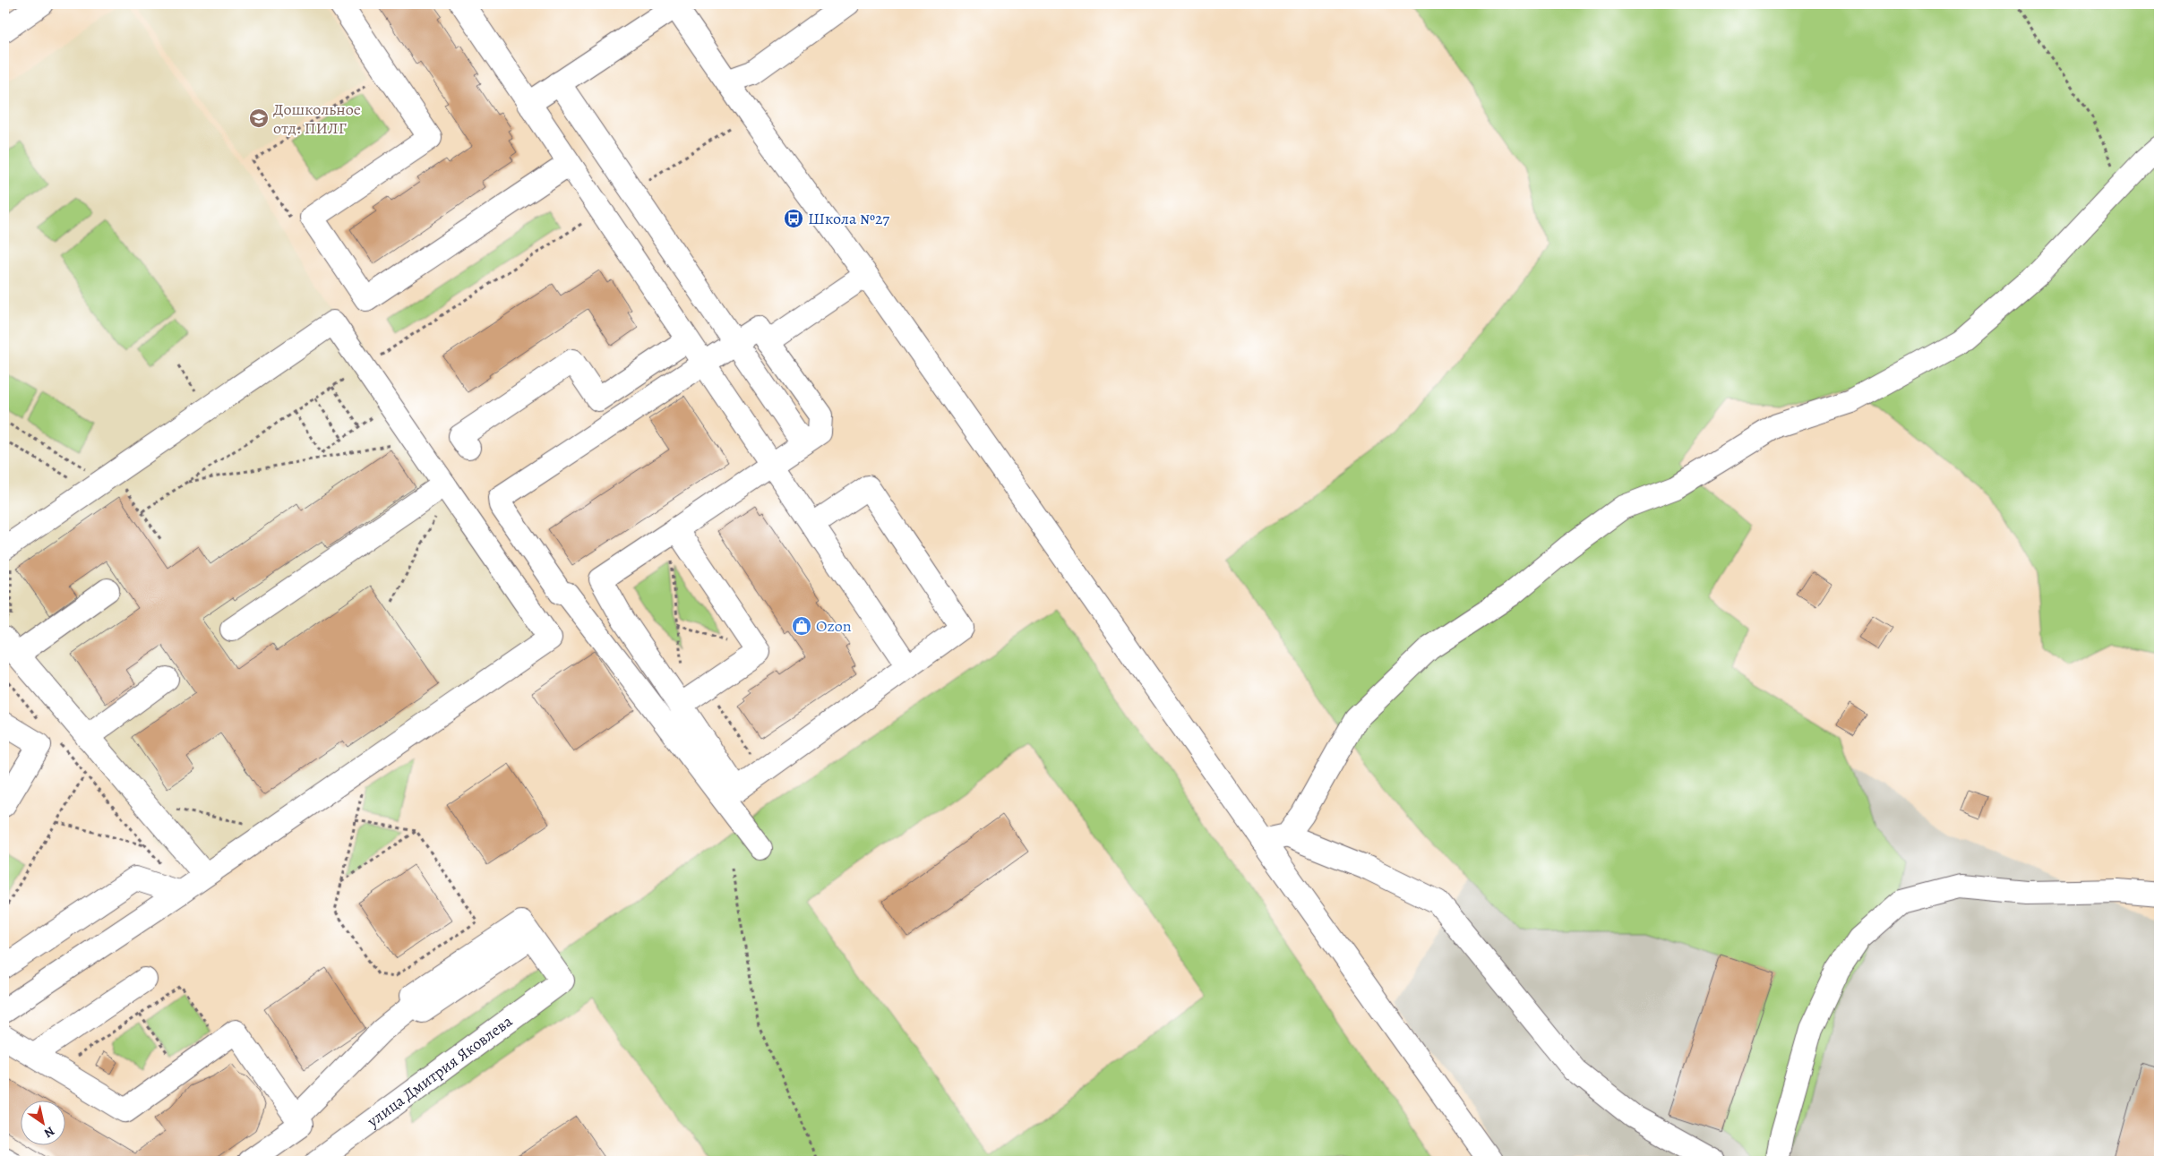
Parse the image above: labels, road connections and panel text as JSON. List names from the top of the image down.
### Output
{
  "streets": {
    "street": ["улица Дмитрия Яковлева"]
  },
  "places": {
    "school or university": ["Дошкольное отд. ПИЛГ"],
    "bus stop": ["Школа №27"],
    "shop": ["Ozon"]
  },
  "north": "bottom right"
}
